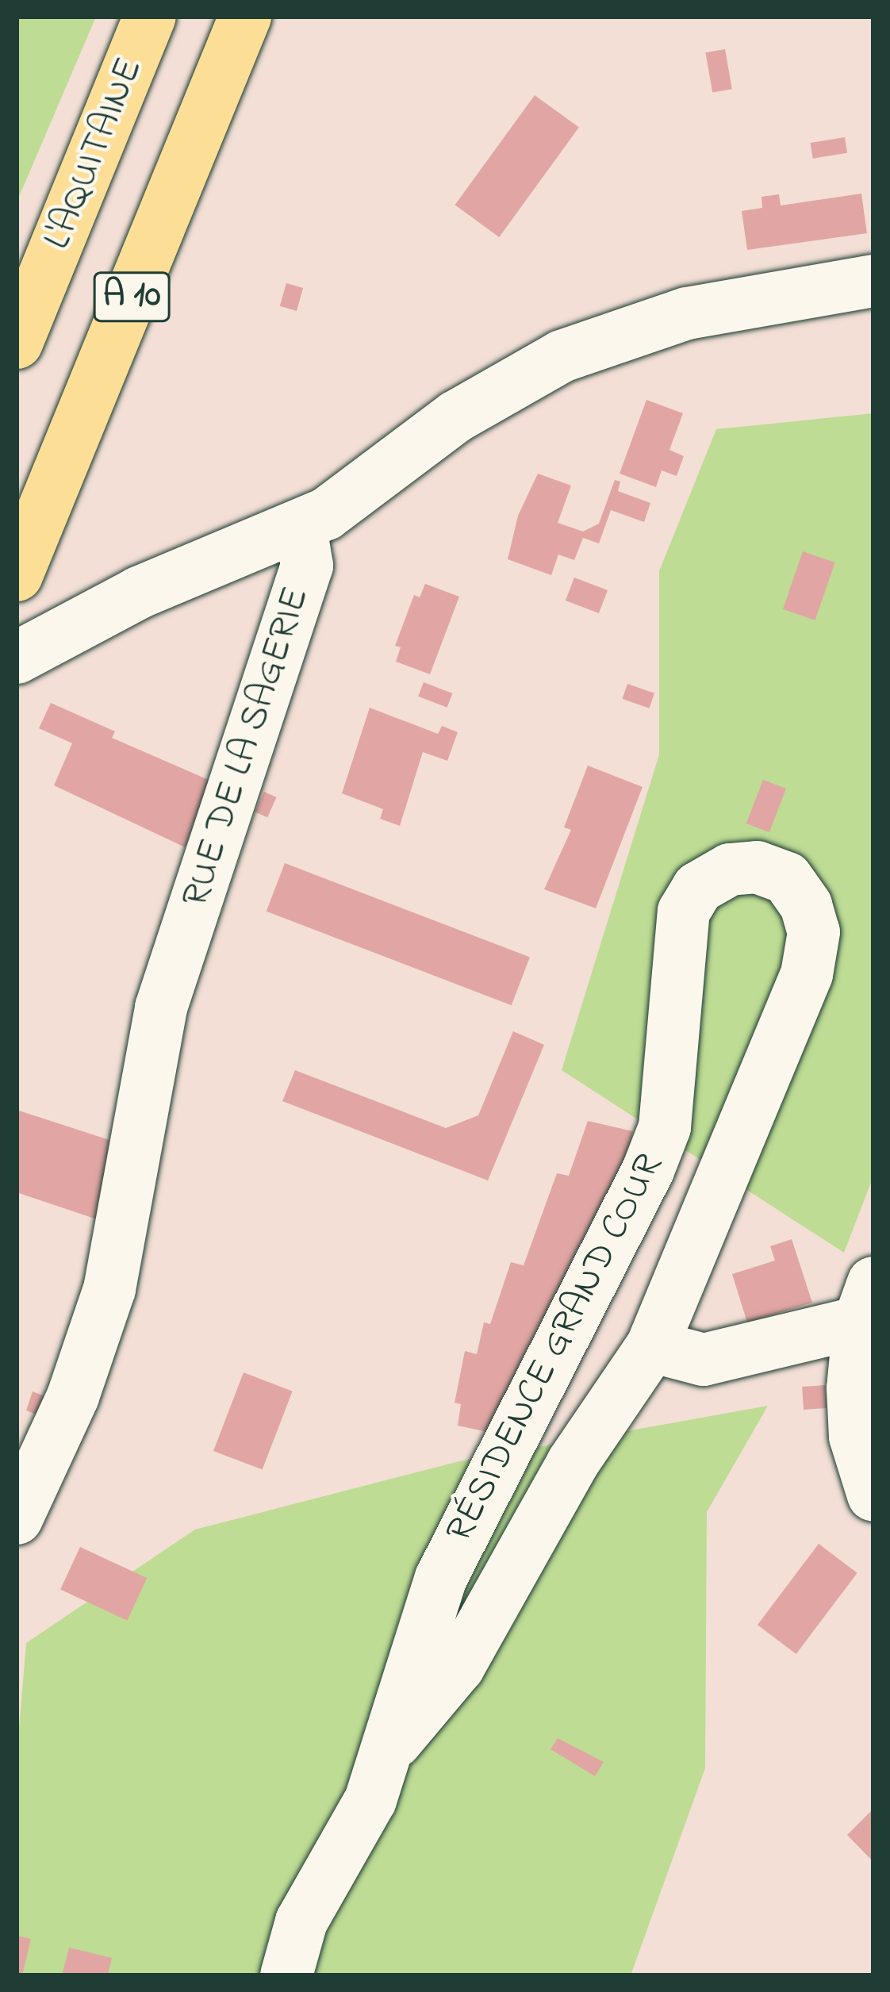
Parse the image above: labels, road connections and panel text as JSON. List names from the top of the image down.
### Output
{
  "streets": {
    "highway": ["L'AQUITAINE", "A 10"],
    "street": ["RUE DE LA SAGERIE", "RÉSIDENCE GRAND COUR"]
  }
}
